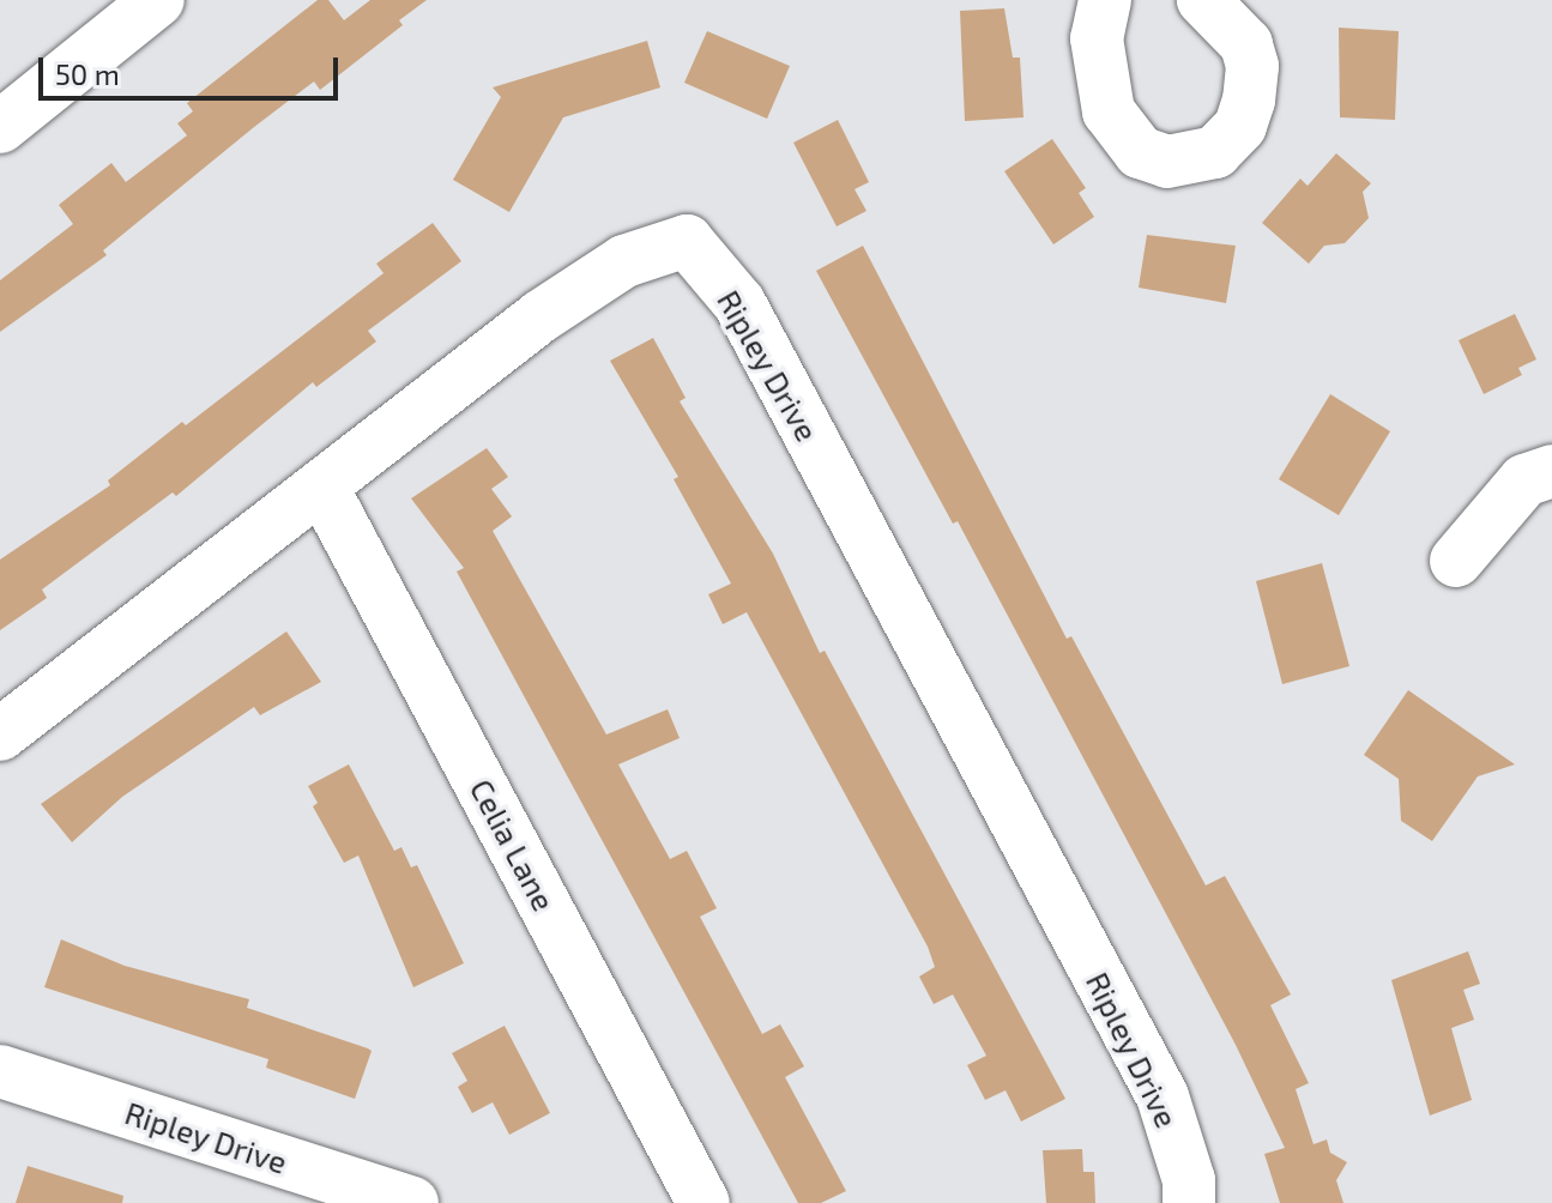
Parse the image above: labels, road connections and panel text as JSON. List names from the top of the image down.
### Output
{
  "streets": {
    "street": ["Ripley Drive", "Celia Lane"]
  },
  "crossings": [
    ["Ripley Drive", "Celia Lane"]
  ],
  "scale_bar": "50 m"
}
